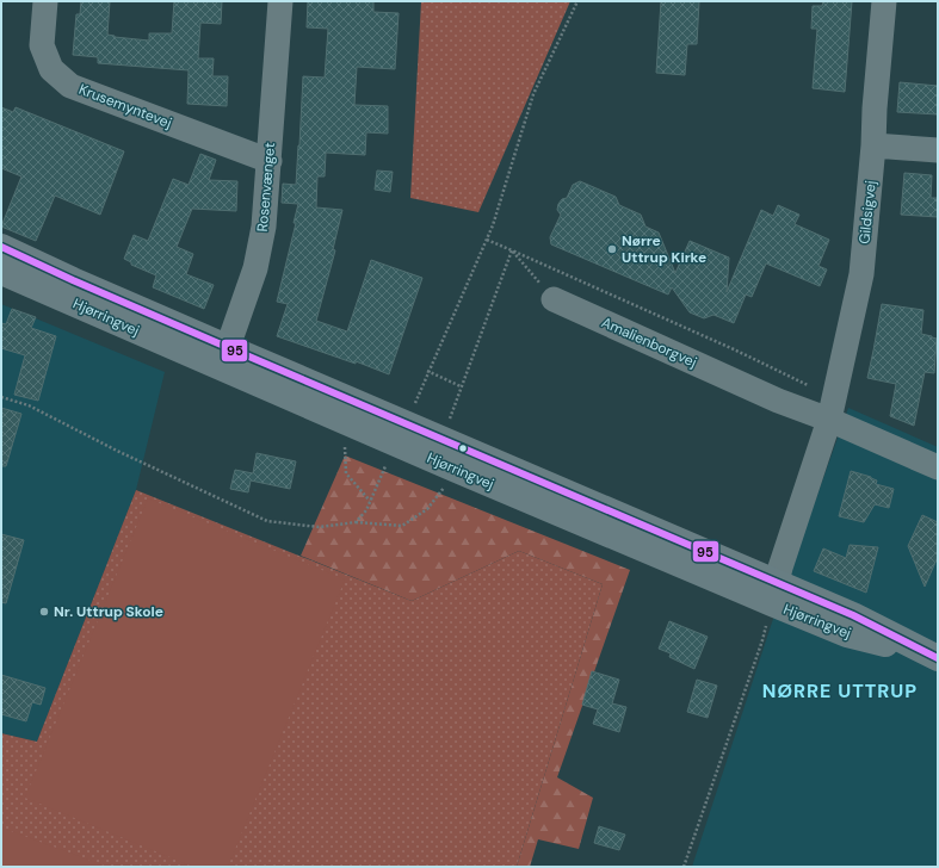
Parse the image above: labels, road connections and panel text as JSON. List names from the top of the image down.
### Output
{
  "streets": {
    "main road": ["Hjørringvej"],
    "street": [
      "Krusemyntevej",
      "Rosenvænget",
      "Gildsigvej",
      "Amalienborgvej"
    ]
  },
  "crossings": [
    ["Krusemyntevej", "Rosenvænget"],
    ["Rosenvænget", "Hjørringvej"],
    ["Gildsigvej", "Amalienborgvej"]
  ],
  "districts": ["NØRRE UTTRUP"],
  "places": ["Nørre Uttrup Kirke", "Nr. Uttrup Skole"],
  "lines": ["transit line 95"]
}
